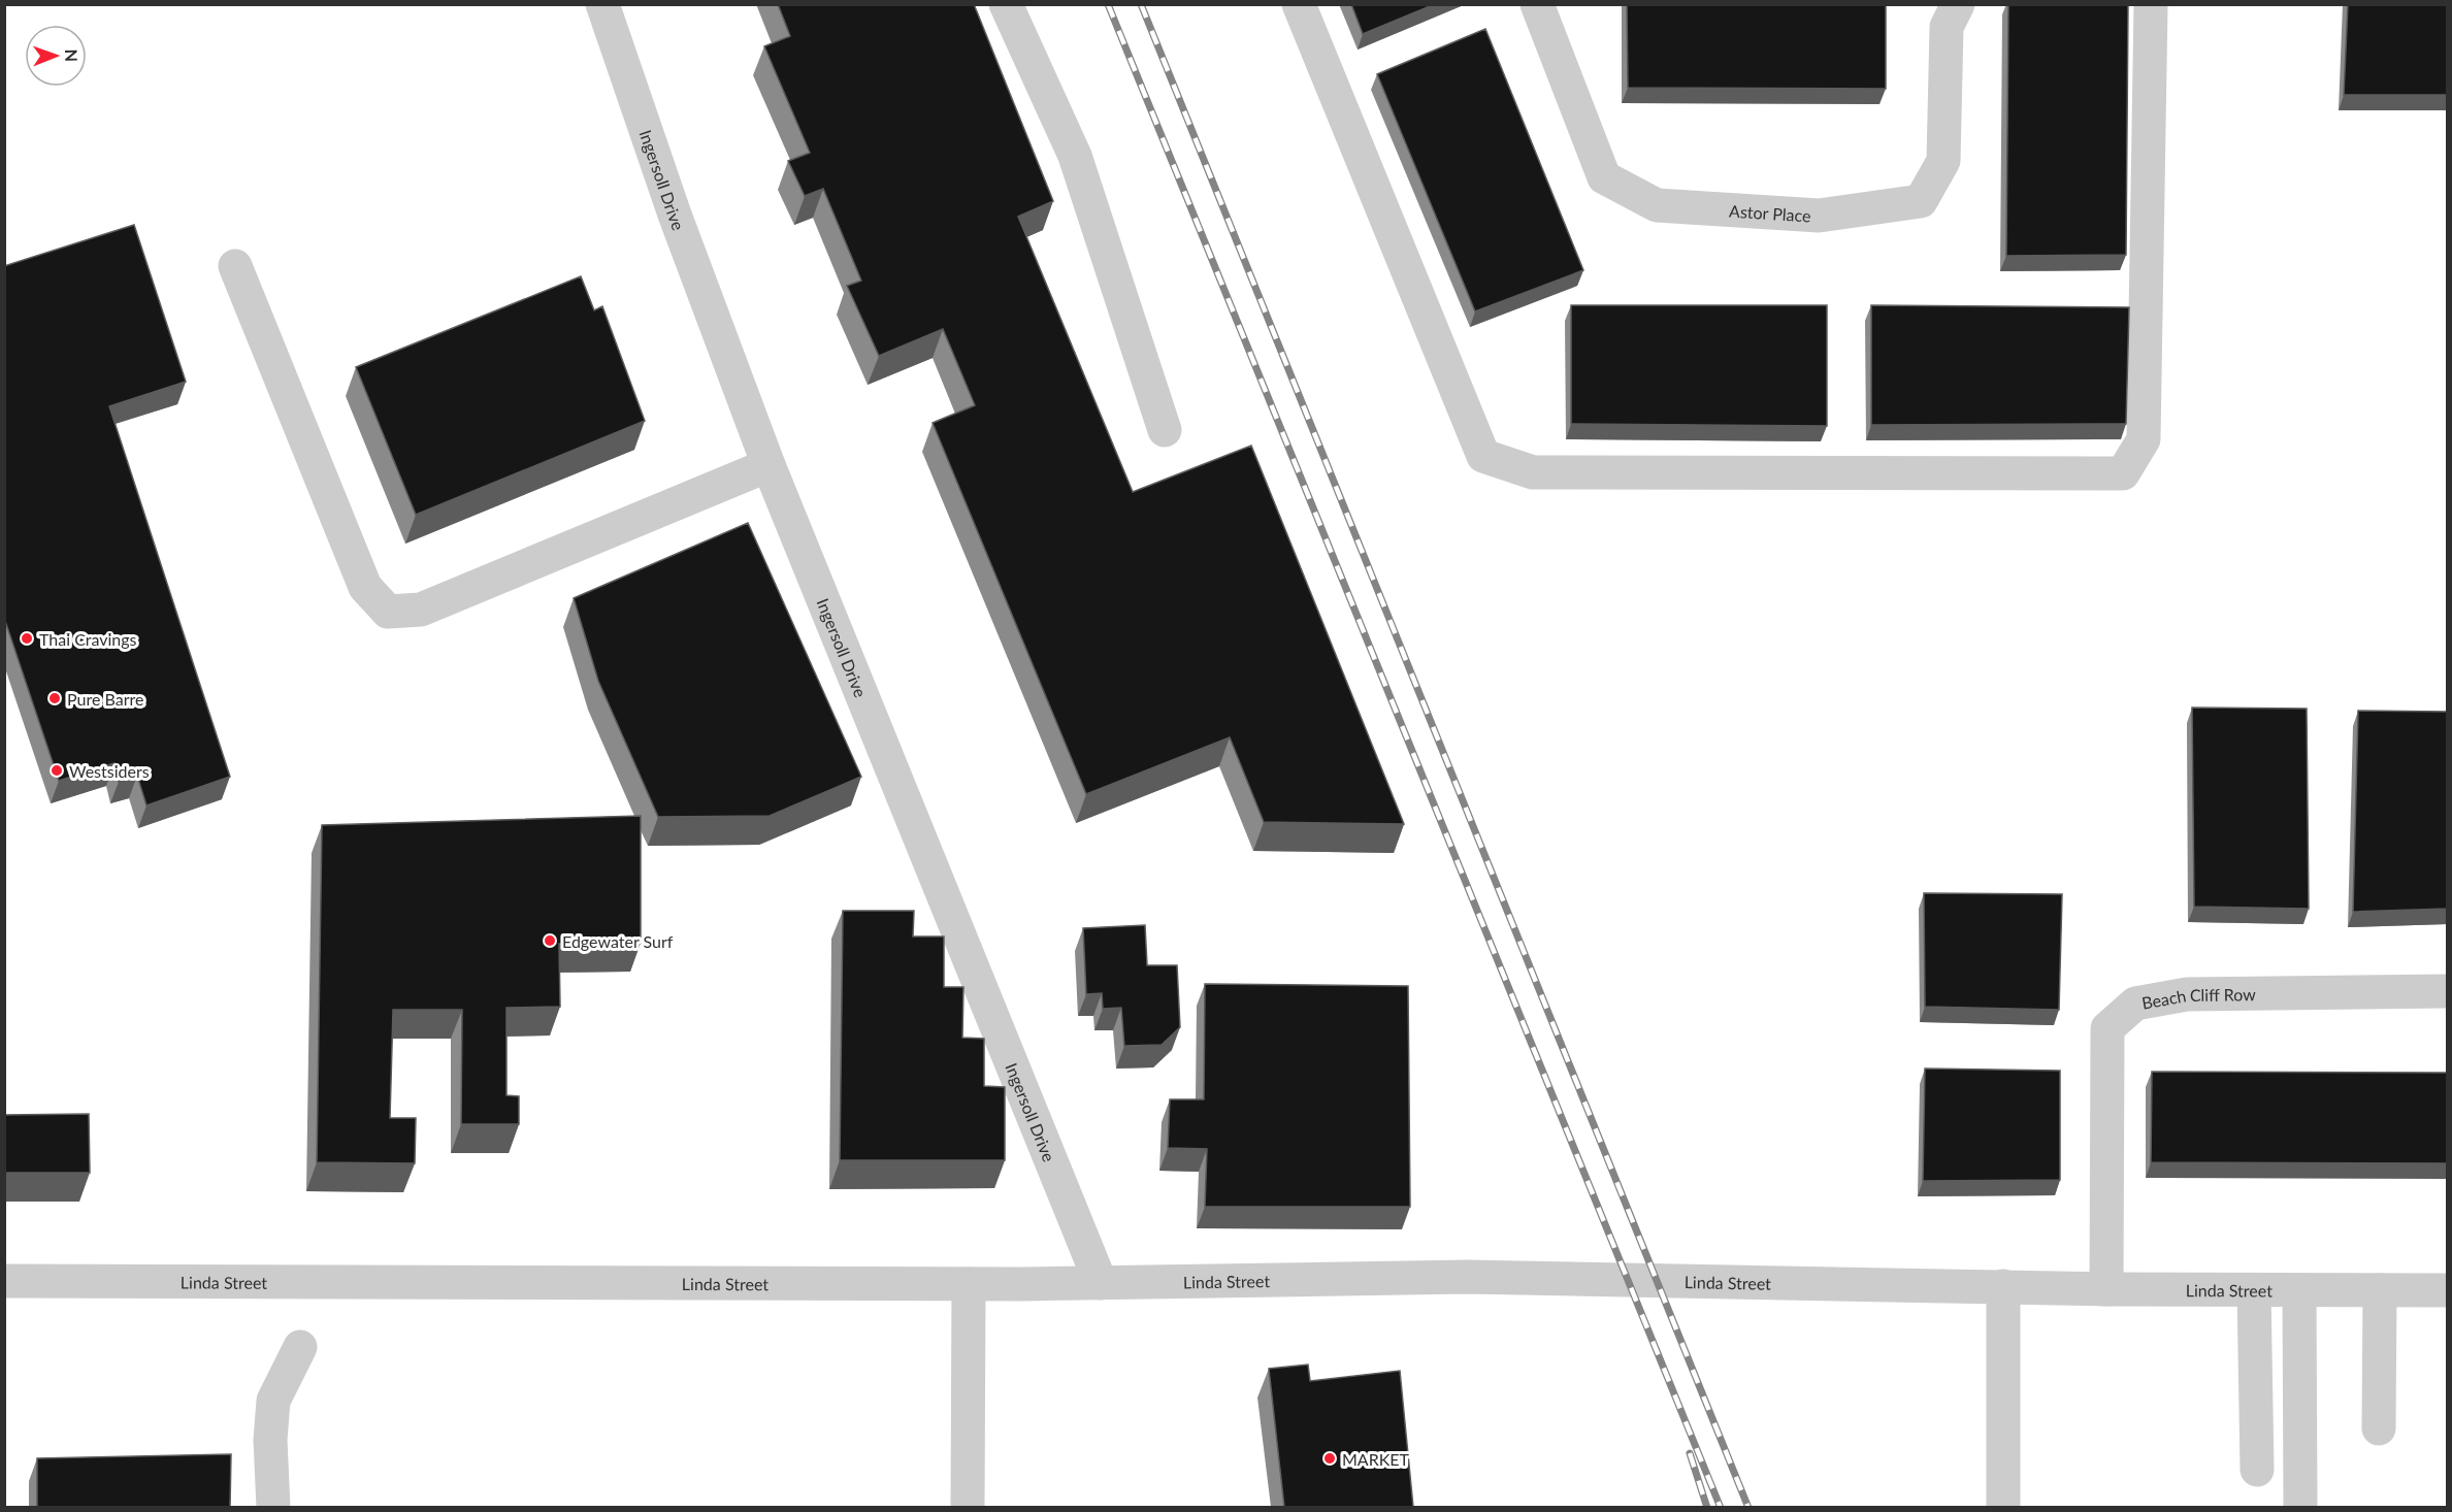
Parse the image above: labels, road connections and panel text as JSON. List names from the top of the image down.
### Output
{
  "streets": {
    "street": [
      "Ingersoll Drive",
      "Astor Place",
      "Beach Cliff Row",
      "Linda Street"
    ]
  },
  "crossings": [
    ["Ingersoll Drive", "Linda Street"],
    ["Beach Cliff Row", "Linda Street"]
  ],
  "places": [
    "Thai Cravings",
    "Pure Barre",
    "Westsiders",
    "Edgewater Surf",
    "MARKET"
  ],
  "north": "right"
}
